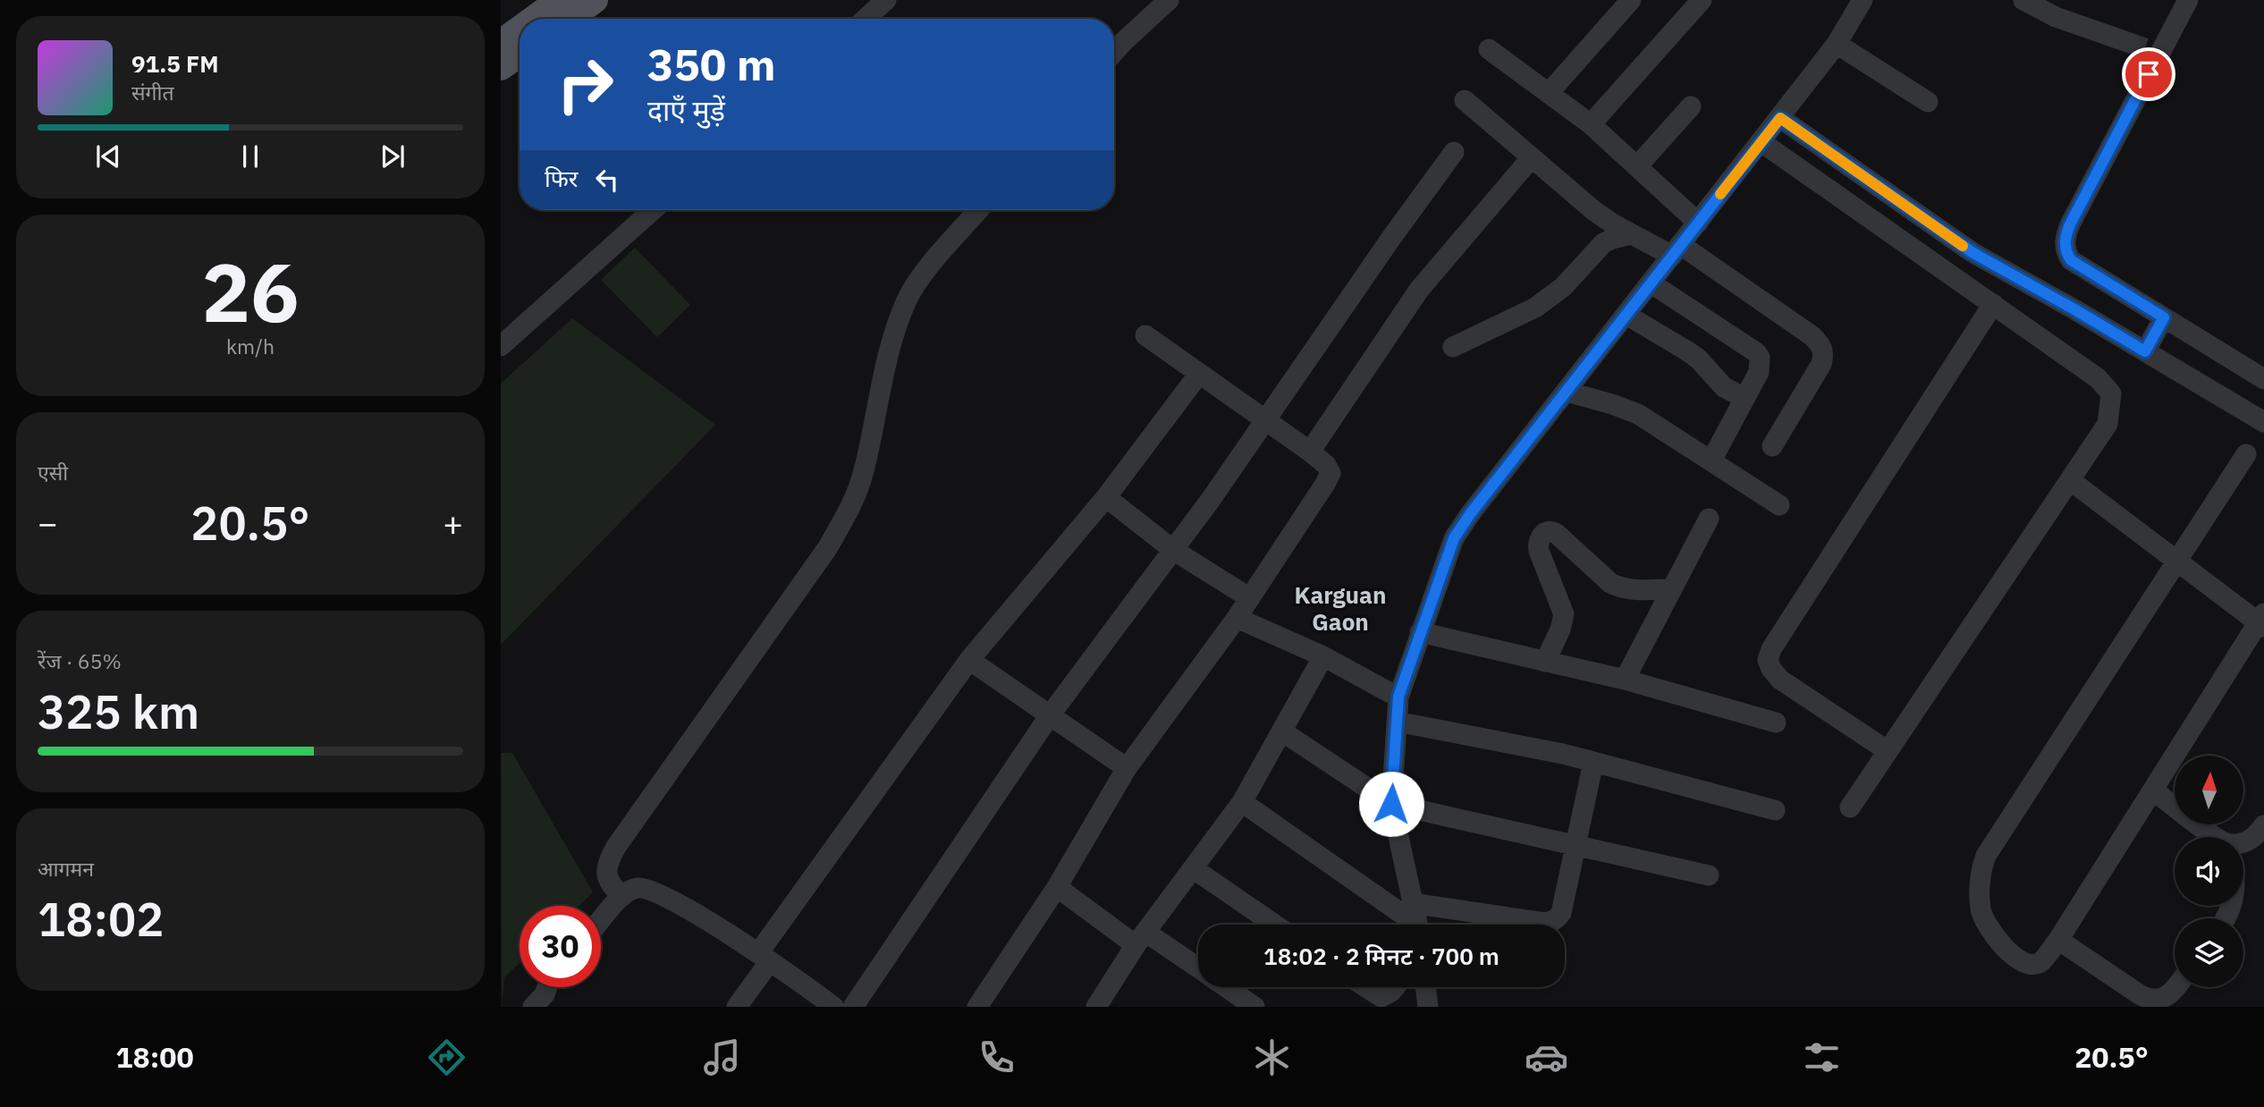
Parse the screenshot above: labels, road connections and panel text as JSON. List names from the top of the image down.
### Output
{
  "districts": ["Karguan Gaon"],
  "north": "top",
  "page": {
    "turn": ["350 m", "दाएँ मुड़ें"],
    "song": ["91.5 FM", "संगीत"],
    "then": "फिर",
    "tile": [
      ["26", "km/h"],
      "एसी",
      ["रेंज · 65%", "325 km"],
      ["आगमन", "18:02"]
    ],
    "heat": ["−", "20.5°", "+"],
    "limit": "30",
    "trip": "18:02 · 2 मिनट · 700 m",
    "tabs": ["18:00", "20.5°"]
  }
}
